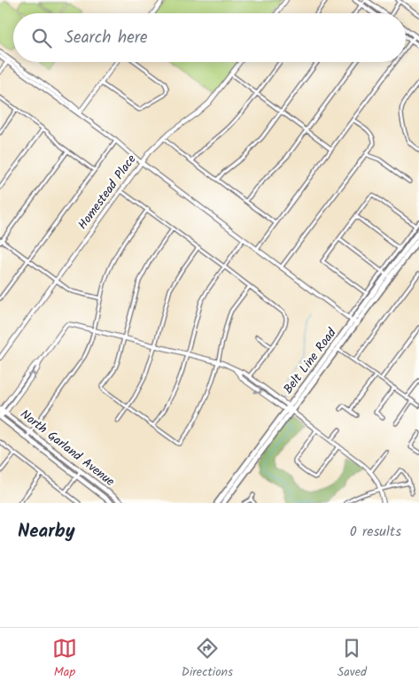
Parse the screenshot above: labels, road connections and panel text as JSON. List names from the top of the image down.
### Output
{
  "streets": {
    "main road": ["Belt Line Road", "North Garland Avenue"],
    "street": ["Homestead Place"]
  },
  "page": {
    "search": "Search here",
    "heading": ["Nearby", "0 results"],
    "nav": ["Map", "Directions", "Saved"]
  }
}
